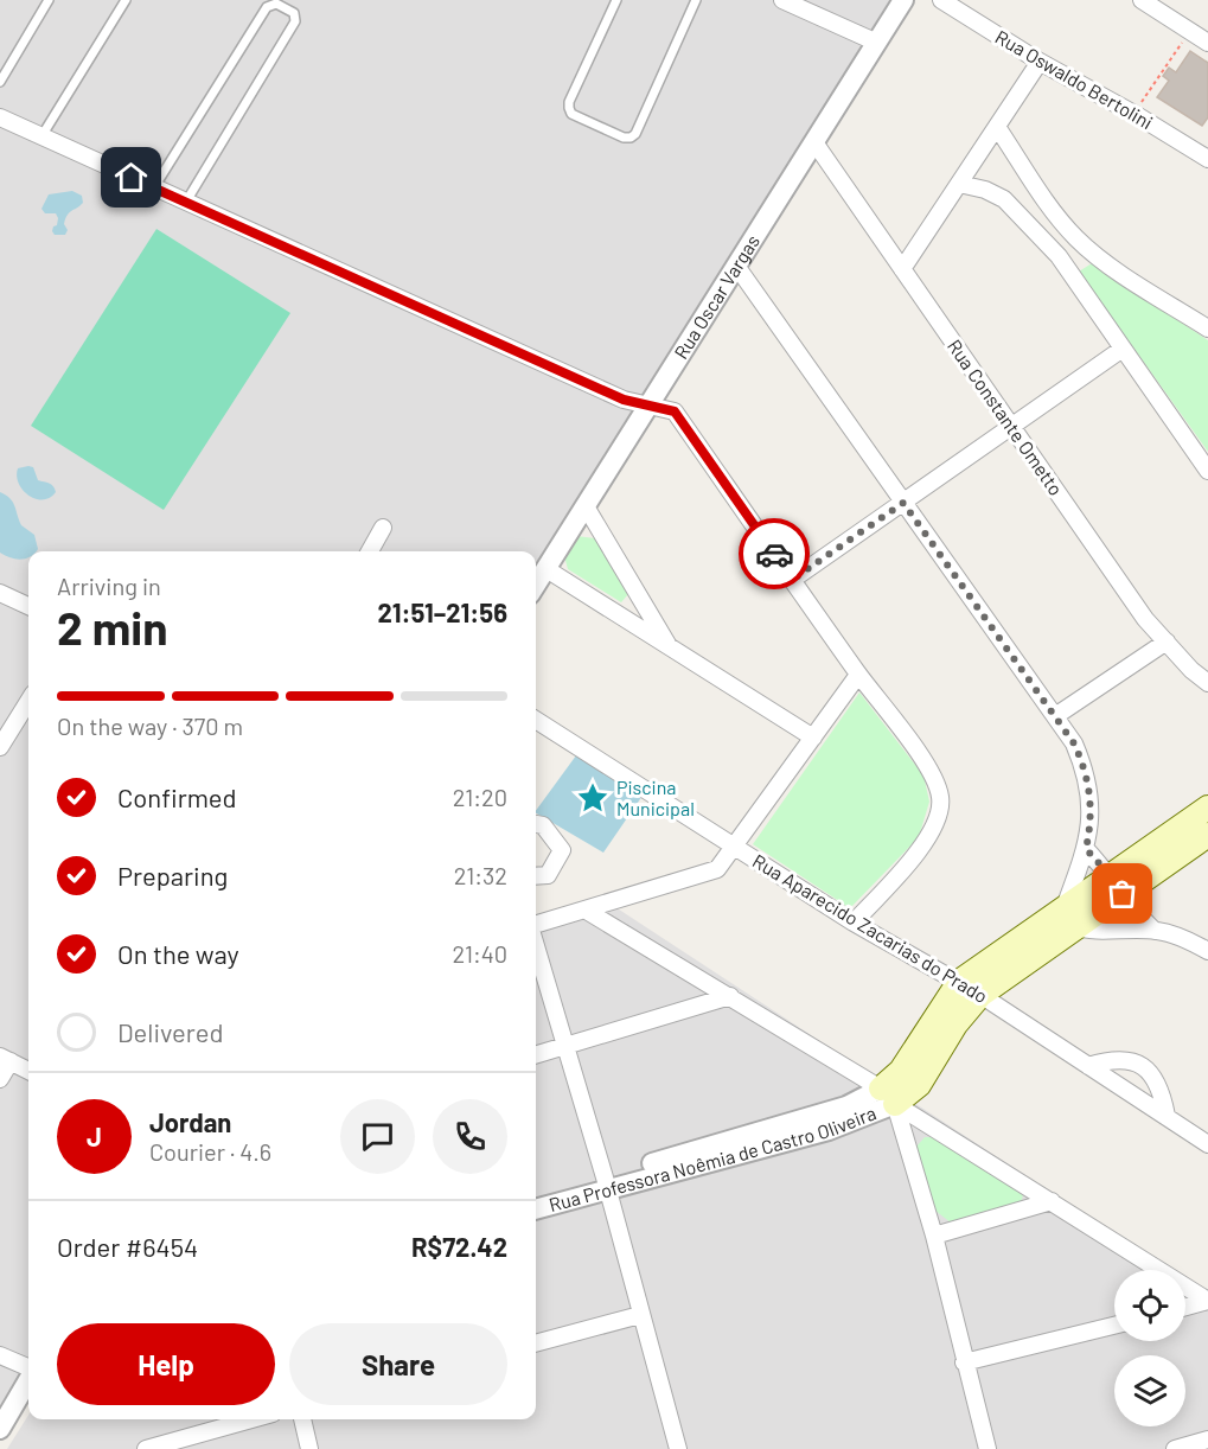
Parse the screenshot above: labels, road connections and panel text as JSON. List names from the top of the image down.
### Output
{
  "streets": {
    "street": [
      "Rua Oswaldo Bertolini",
      "Rua Oscar Vargas",
      "Rua Constante Ometto",
      "Rua Aparecido Zacarias do Prado",
      "Rua Professora Noêmia de Castro Oliveira"
    ]
  },
  "crossings": [
    ["Rua Oscar Vargas", "Rua Constante Ometto"]
  ],
  "places": {
    "place": ["Piscina Municipal"]
  },
  "page": {
    "heading": ["2 min", "Arriving in", "21:51–21:56"],
    "panel": [
      "Jordan",
      "Courier · 4.6",
      "Order #6454",
      "R$72.42"
    ],
    "bar": "On the way · 370 m",
    "list": [
      ["Confirmed", "21:20"],
      ["Preparing", "21:32"],
      ["On the way", "21:40"],
      "Delivered"
    ],
    "round": "J",
    "buttons": ["Help", "Share"]
  }
}
